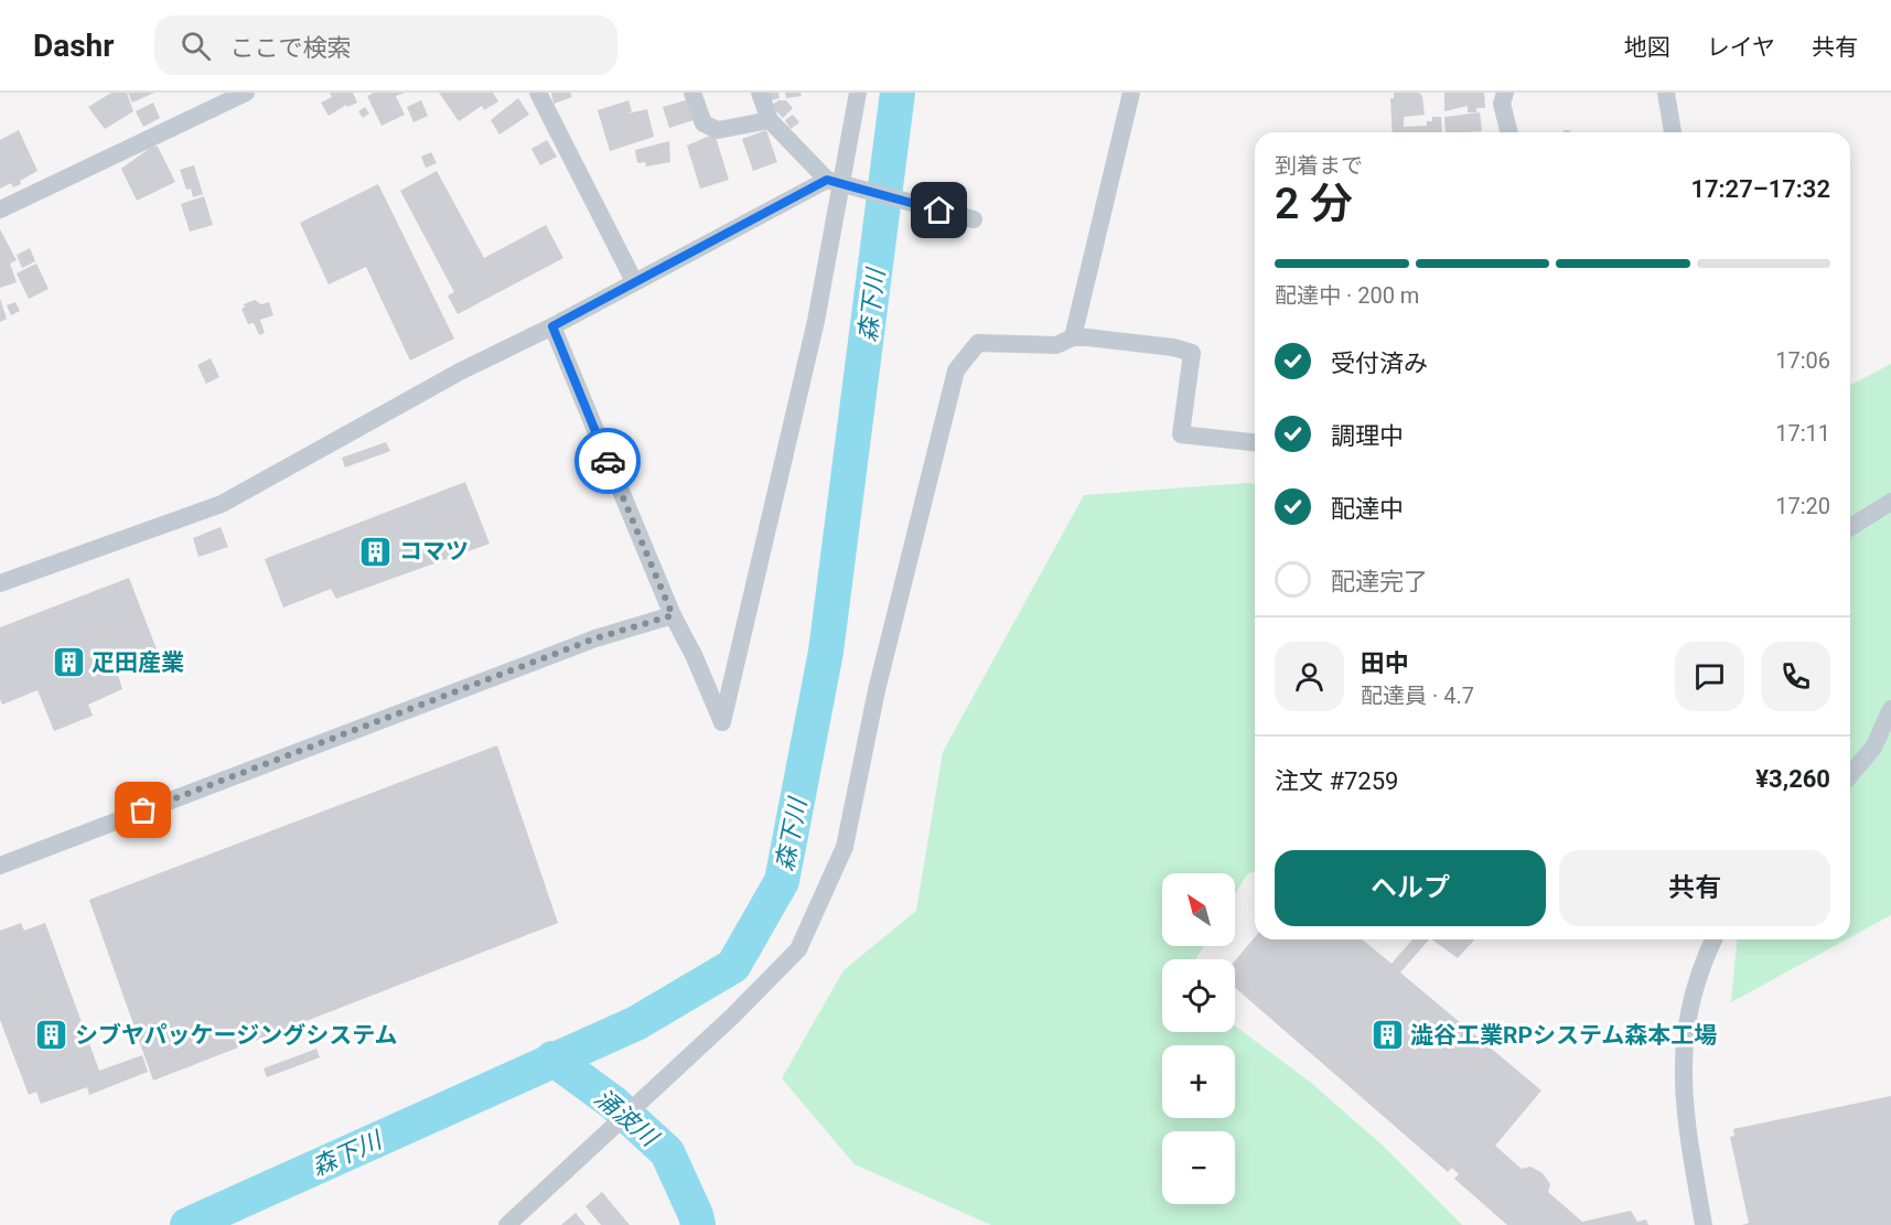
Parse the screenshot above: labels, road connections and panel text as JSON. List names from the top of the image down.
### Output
{
  "water": ["森下川", "涌波川"],
  "places": {
    "building": [
      "コマツ",
      "疋田産業",
      "シブヤパッケージングシステム",
      "澁谷工業RPシステム森本工場"
    ]
  },
  "north": "top left",
  "page": {
    "header": "Dashr",
    "search": "ここで検索",
    "nav": ["地図", "レイヤ", "共有"],
    "heading": ["2 分", "到着まで", "17:27–17:32"],
    "panel": [
      "田中",
      "配達員 · 4.7",
      "注文 #7259",
      "¥3,260"
    ],
    "bar": "配達中 · 200 m",
    "list": [
      ["受付済み", "17:06"],
      ["調理中", "17:11"],
      ["配達中", "17:20"],
      "配達完了"
    ],
    "buttons": ["ヘルプ", "共有"],
    "map_buttons": ["+", "−"]
  }
}
